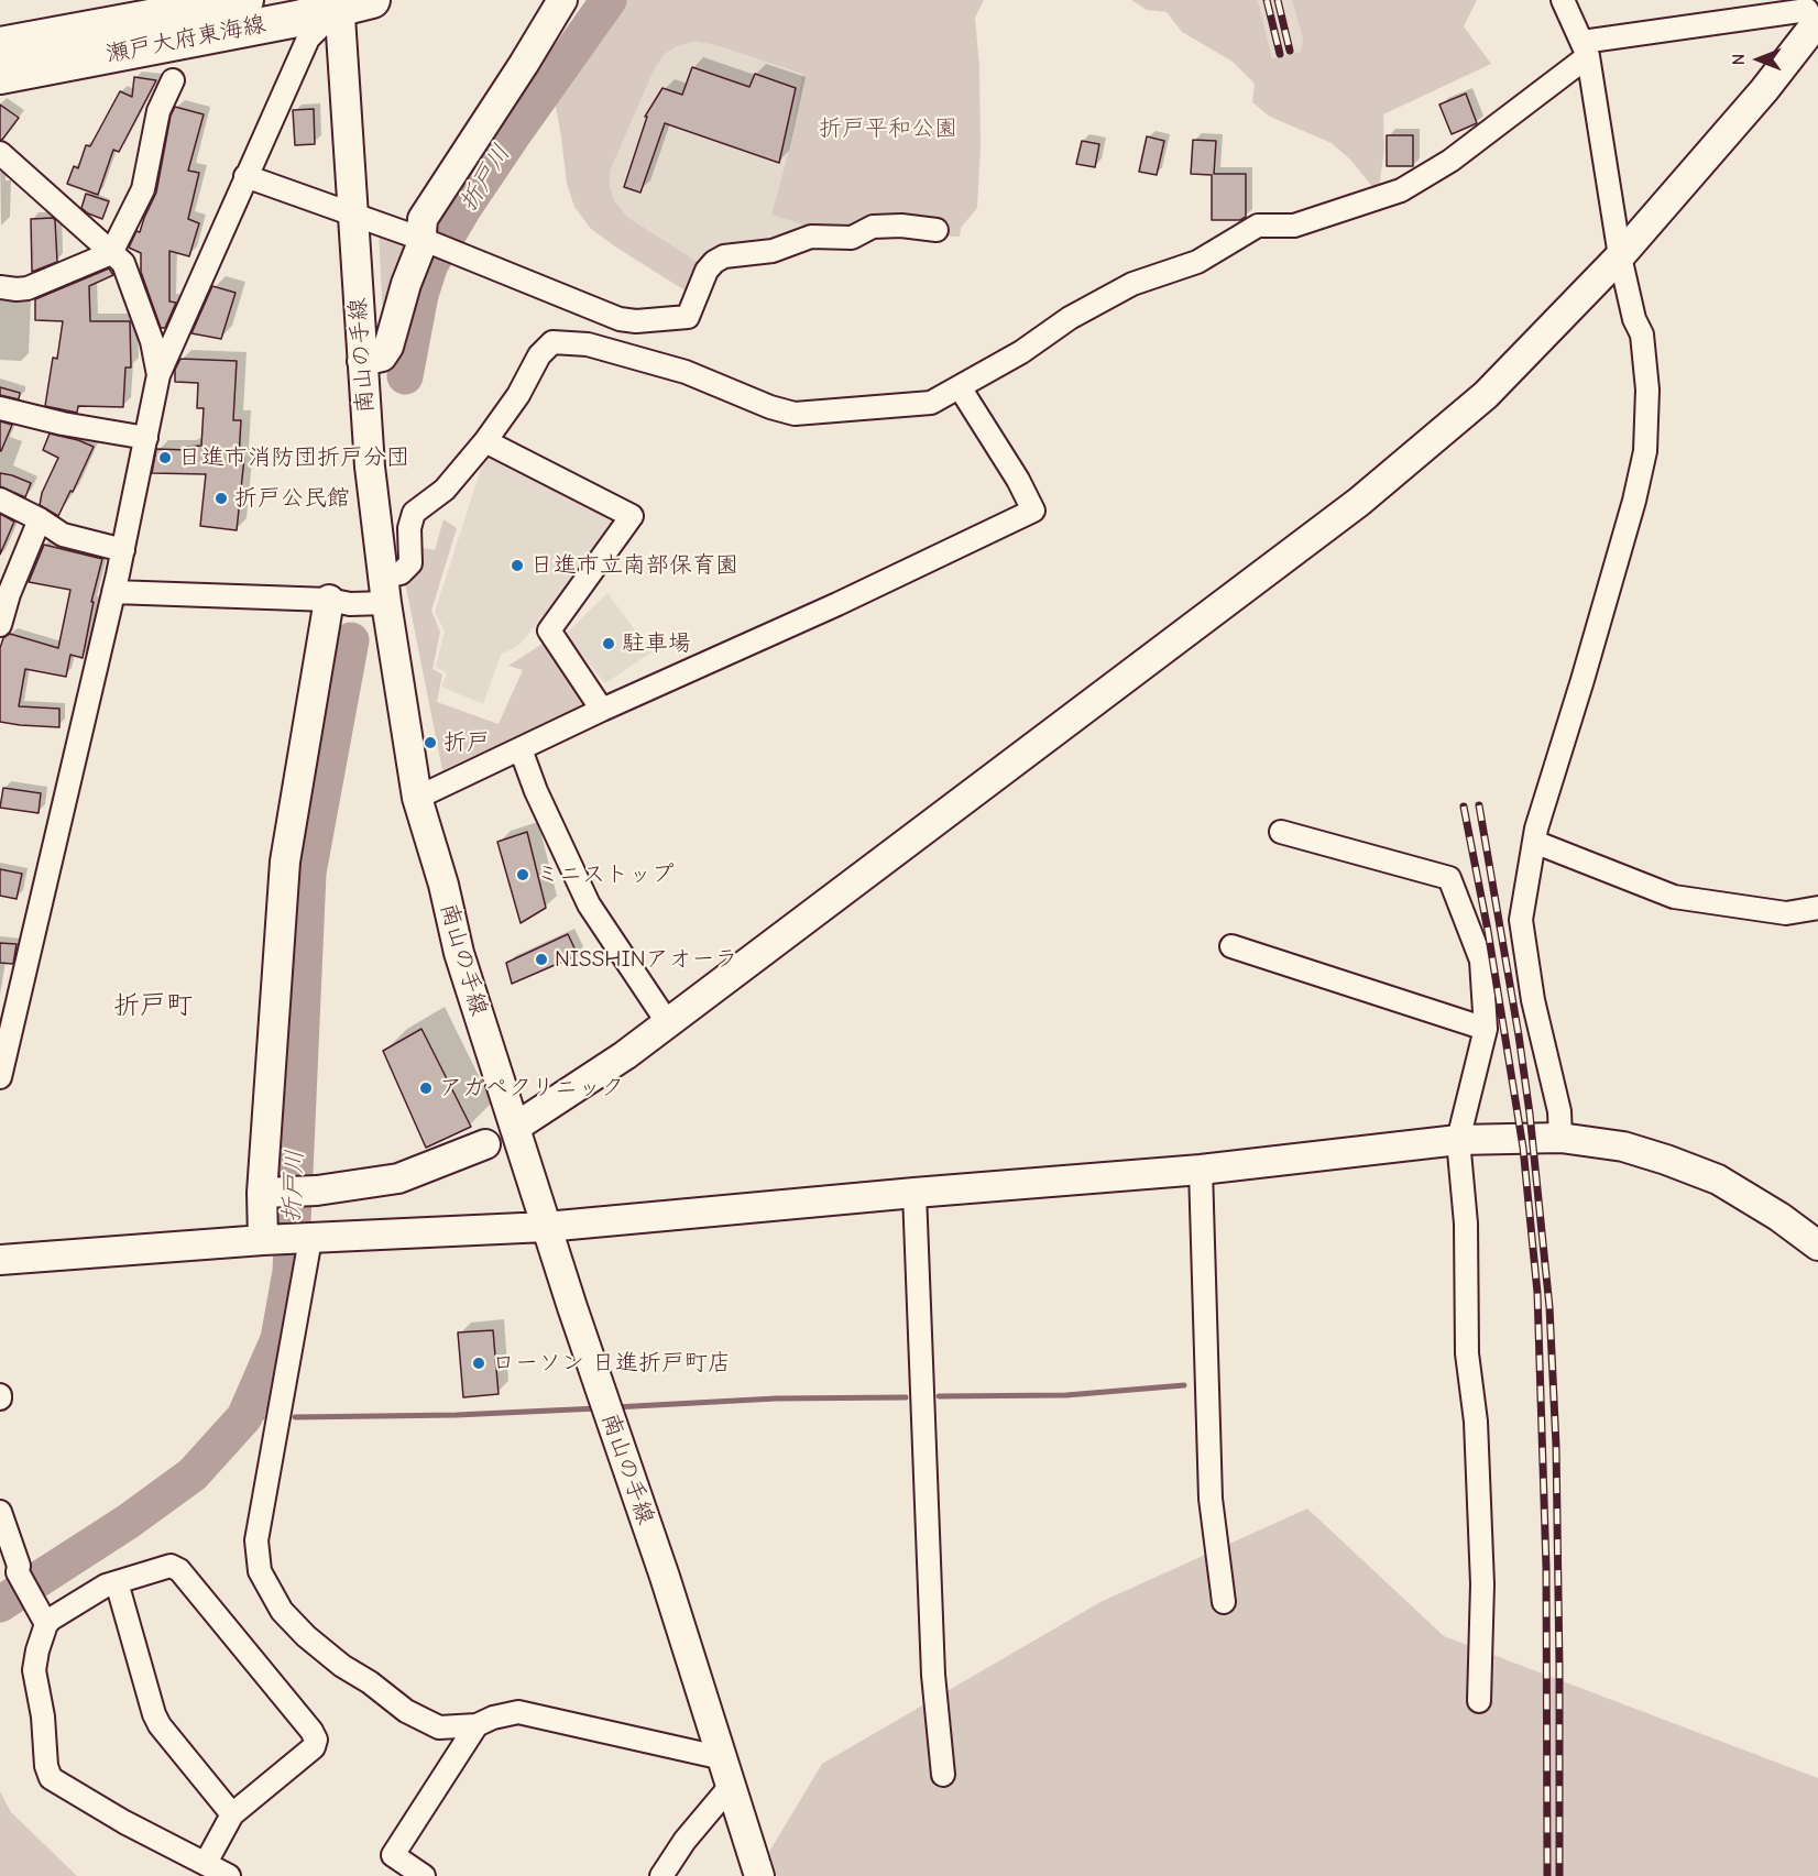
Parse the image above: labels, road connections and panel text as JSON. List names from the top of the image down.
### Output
{
  "streets": {
    "main road": ["瀬戸大府東海線"],
    "street": ["南山の手線"]
  },
  "crossings": [
    ["瀬戸大府東海線", "南山の手線"]
  ],
  "districts": ["折戸町"],
  "water": ["折戸川"],
  "parks": ["折戸平和公園"],
  "places": [
    "日進市消防団折戸分団",
    "折戸公民館",
    "日進市立南部保育園",
    "駐車場",
    "折戸",
    "ミニストップ",
    "NISSHINアオーラ",
    "アガぺクリニック",
    "ローソン 日進折戸町店"
  ],
  "north": "left"
}
